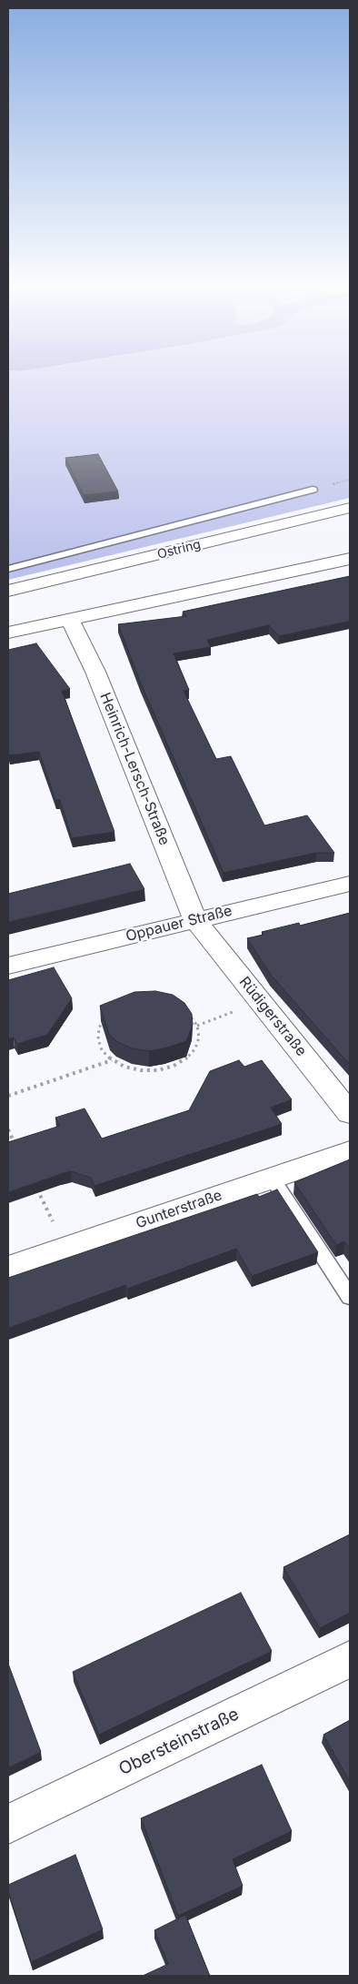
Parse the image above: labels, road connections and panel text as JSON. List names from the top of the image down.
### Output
{
  "streets": {
    "street": [
      "Ostring",
      "Heinrich-Lersch-Straße",
      "Oppauer Straße",
      "Rüdigerstraße",
      "Gunterstraße",
      "Obersteinstraße"
    ]
  },
  "crossings": [
    ["Heinrich-Lersch-Straße", "Oppauer Straße"],
    ["Heinrich-Lersch-Straße", "Rüdigerstraße"],
    ["Oppauer Straße", "Rüdigerstraße"]
  ]
}
